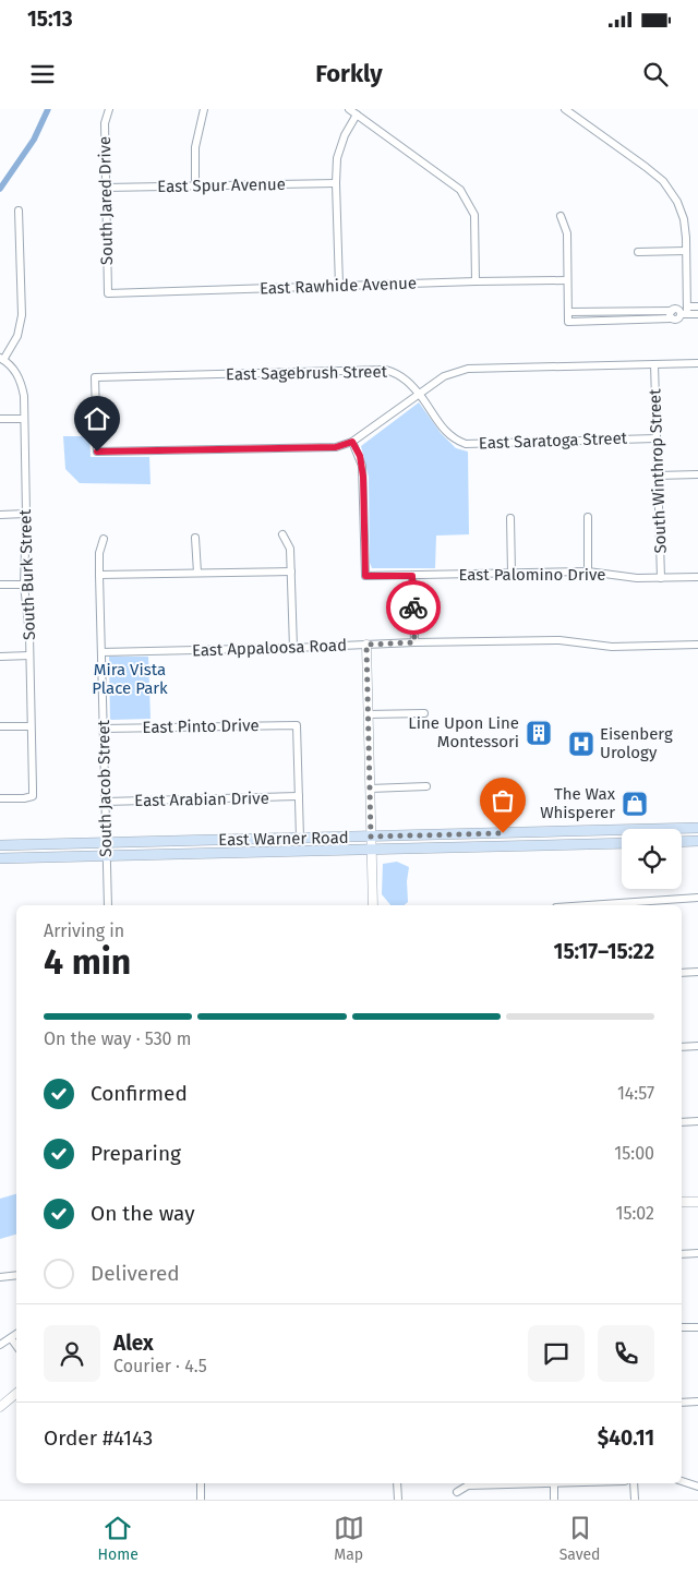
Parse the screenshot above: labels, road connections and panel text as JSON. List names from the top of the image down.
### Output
{
  "streets": {
    "main road": ["East Warner Road"],
    "street": [
      "East Spur Avenue",
      "South Jared Drive",
      "East Rawhide Avenue",
      "East Sagebrush Street",
      "East Saratoga Street",
      "South Winthrop Street",
      "South Burk Street",
      "East Palomino Drive",
      "East Appaloosa Road",
      "East Pinto Drive",
      "South Jacob Street",
      "East Arabian Drive"
    ]
  },
  "crossings": [
    ["East Spur Avenue", "South Jared Drive"],
    ["South Jared Drive", "East Rawhide Avenue"],
    ["East Sagebrush Street", "East Saratoga Street"],
    ["East Sagebrush Street", "East Palomino Drive"],
    ["East Saratoga Street", "South Winthrop Street"],
    ["South Winthrop Street", "East Palomino Drive"],
    ["East Appaloosa Road", "South Jacob Street"],
    ["East Pinto Drive", "South Jacob Street"],
    ["East Pinto Drive", "East Arabian Drive"],
    ["South Jacob Street", "East Arabian Drive"],
    ["South Jacob Street", "East Warner Road"]
  ],
  "parks": ["Mira Vista Place Park"],
  "places": {
    "building": ["Line Upon Line Montessori"],
    "hospital": ["Eisenberg Urology"],
    "shop": ["The Wax Whisperer"]
  },
  "page": {
    "status": "15:13",
    "header": "Forkly",
    "heading": ["4 min", "Arriving in", "15:17–15:22"],
    "panel": [
      "Alex",
      "Courier · 4.5",
      "Order #4143",
      "$40.11"
    ],
    "bar": "On the way · 530 m",
    "list": [
      ["Confirmed", "14:57"],
      ["Preparing", "15:00"],
      ["On the way", "15:02"],
      "Delivered"
    ],
    "tabs": ["Home", "Map", "Saved"]
  }
}
